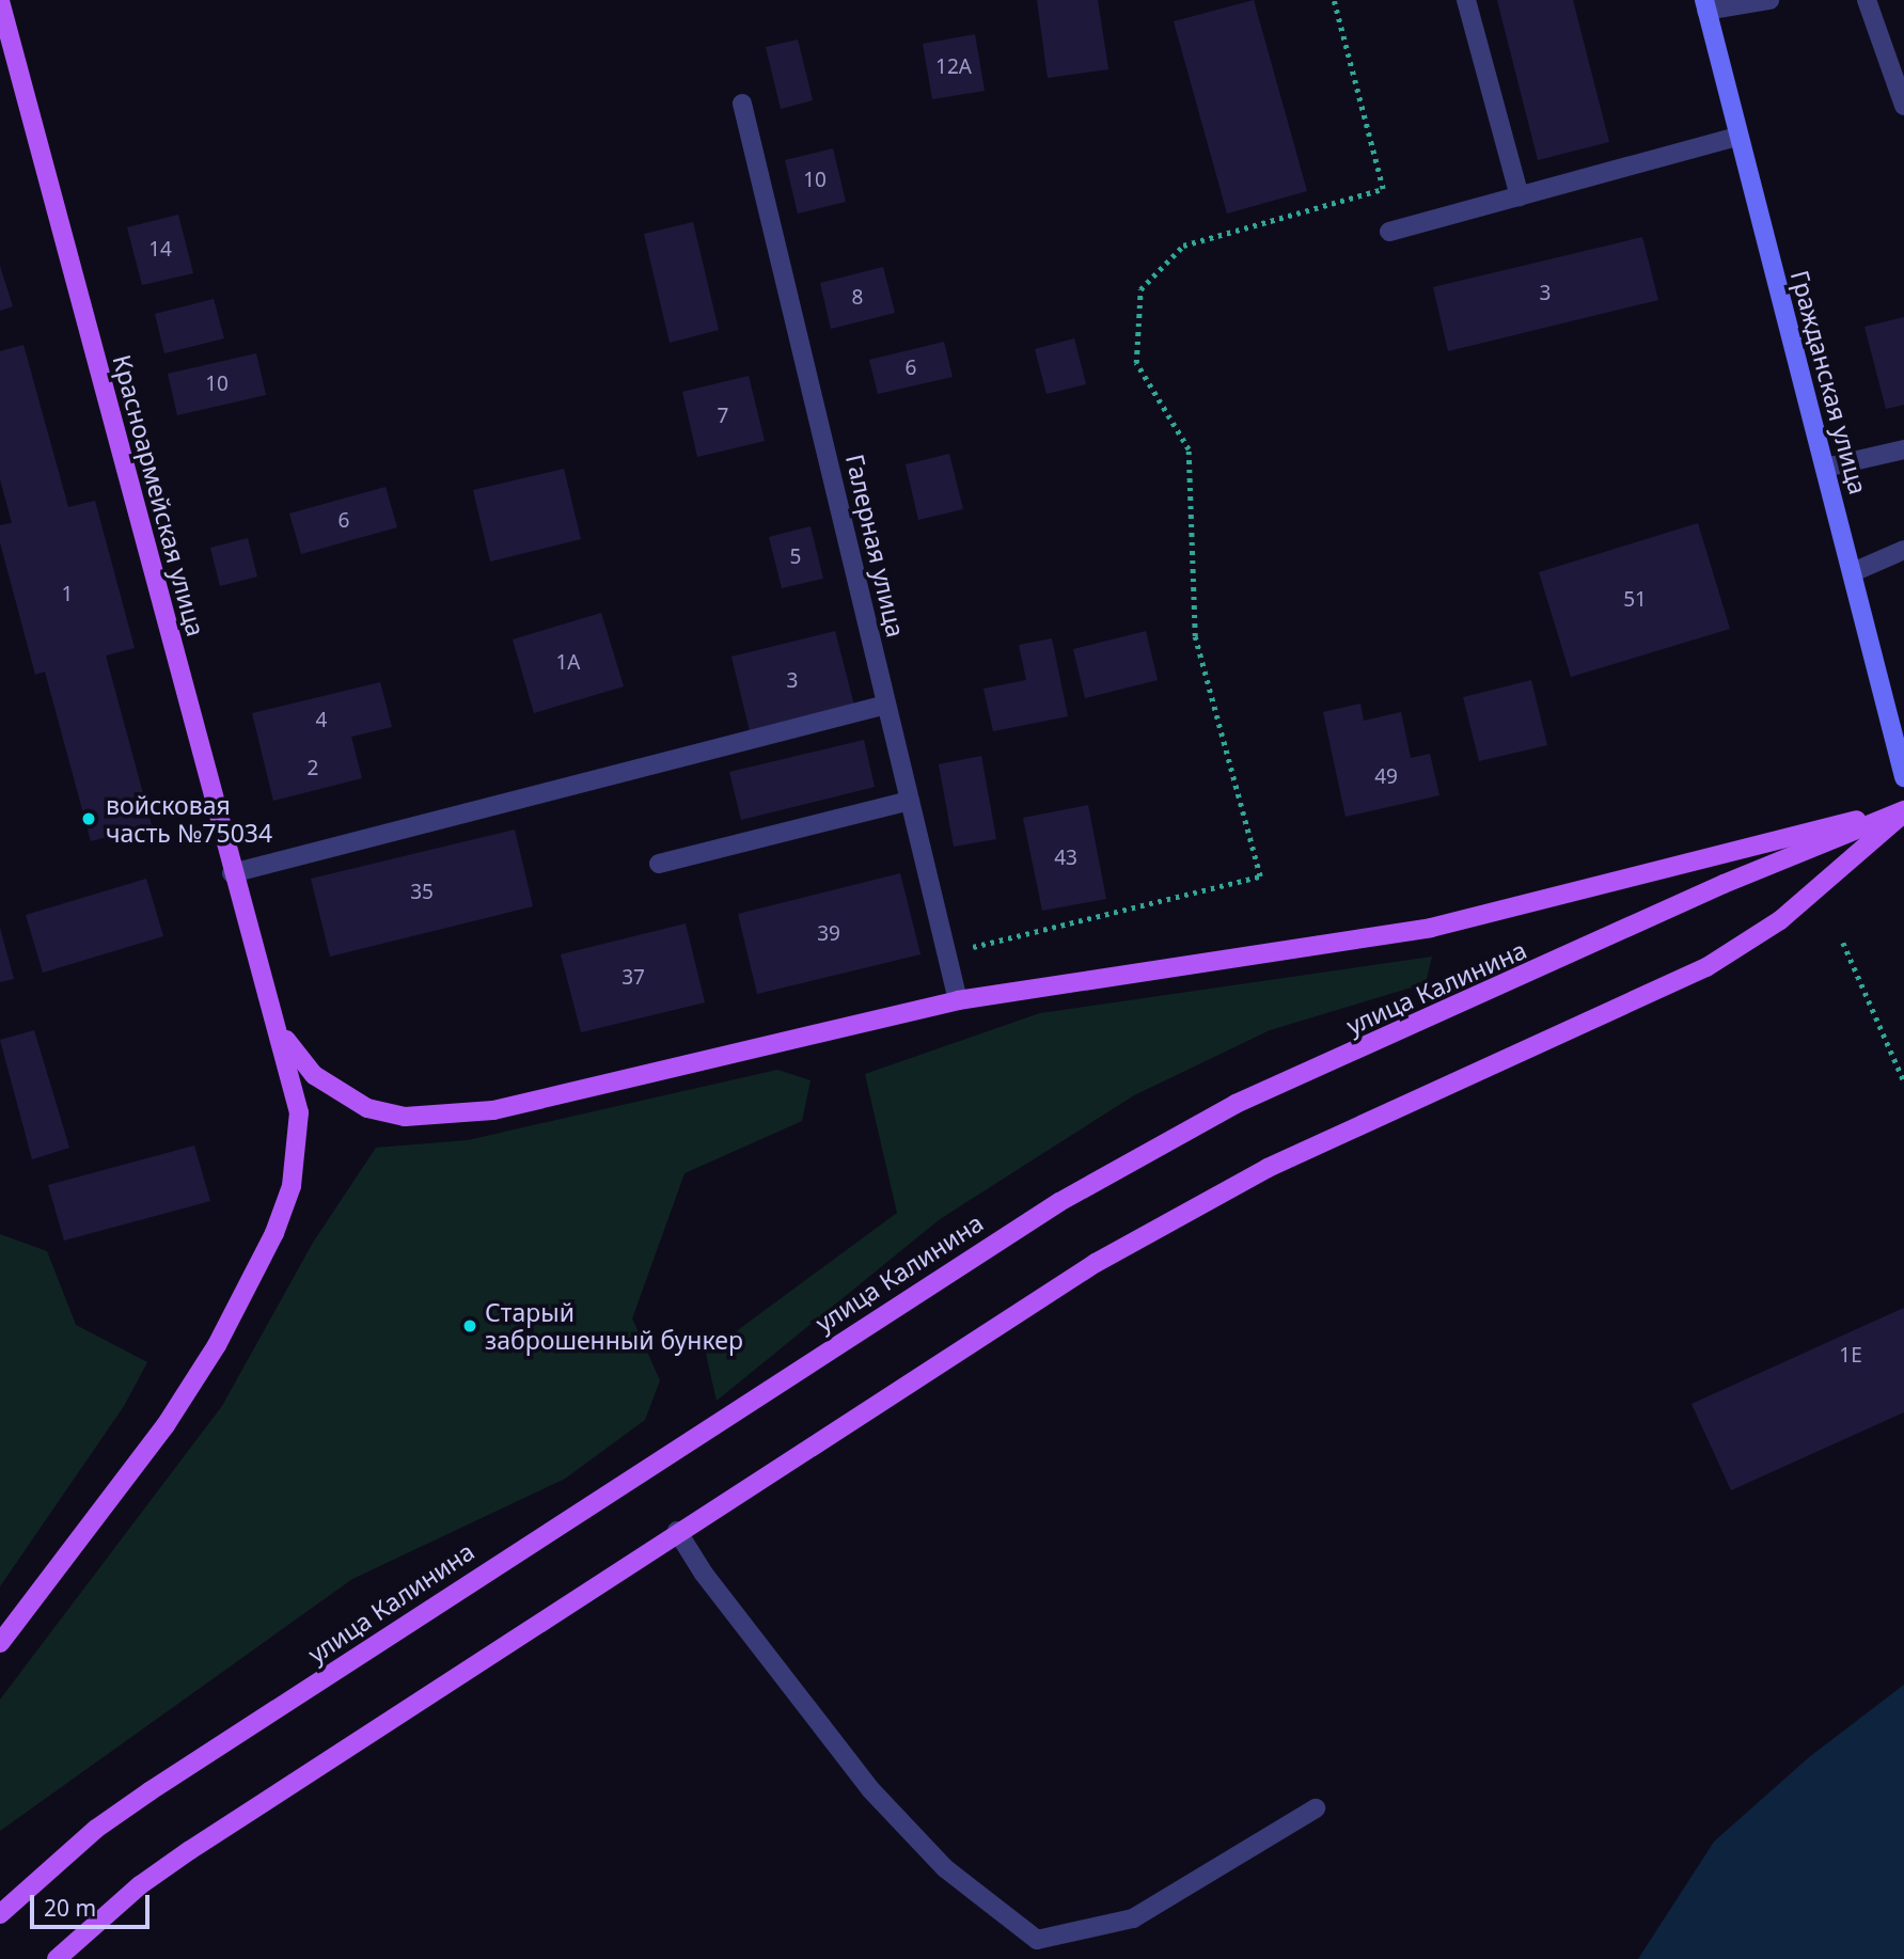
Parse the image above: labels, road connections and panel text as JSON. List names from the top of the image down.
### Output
{
  "streets": {
    "main road": ["Красноармейская улица", "улица Калинина"],
    "street": ["Гражданская улица", "Галерная улица"]
  },
  "places": ["войсковая часть №75034", "Старый заброшенный бункер"],
  "house_numbers": [
    "12А",
    "10",
    "14",
    "3",
    "8",
    "6",
    "10",
    "7",
    "6",
    "5",
    "1",
    "51",
    "1А",
    "3",
    "4",
    "2",
    "49",
    "43",
    "35",
    "39",
    "37",
    "1Е"
  ],
  "scale_bar": "20 m"
}
